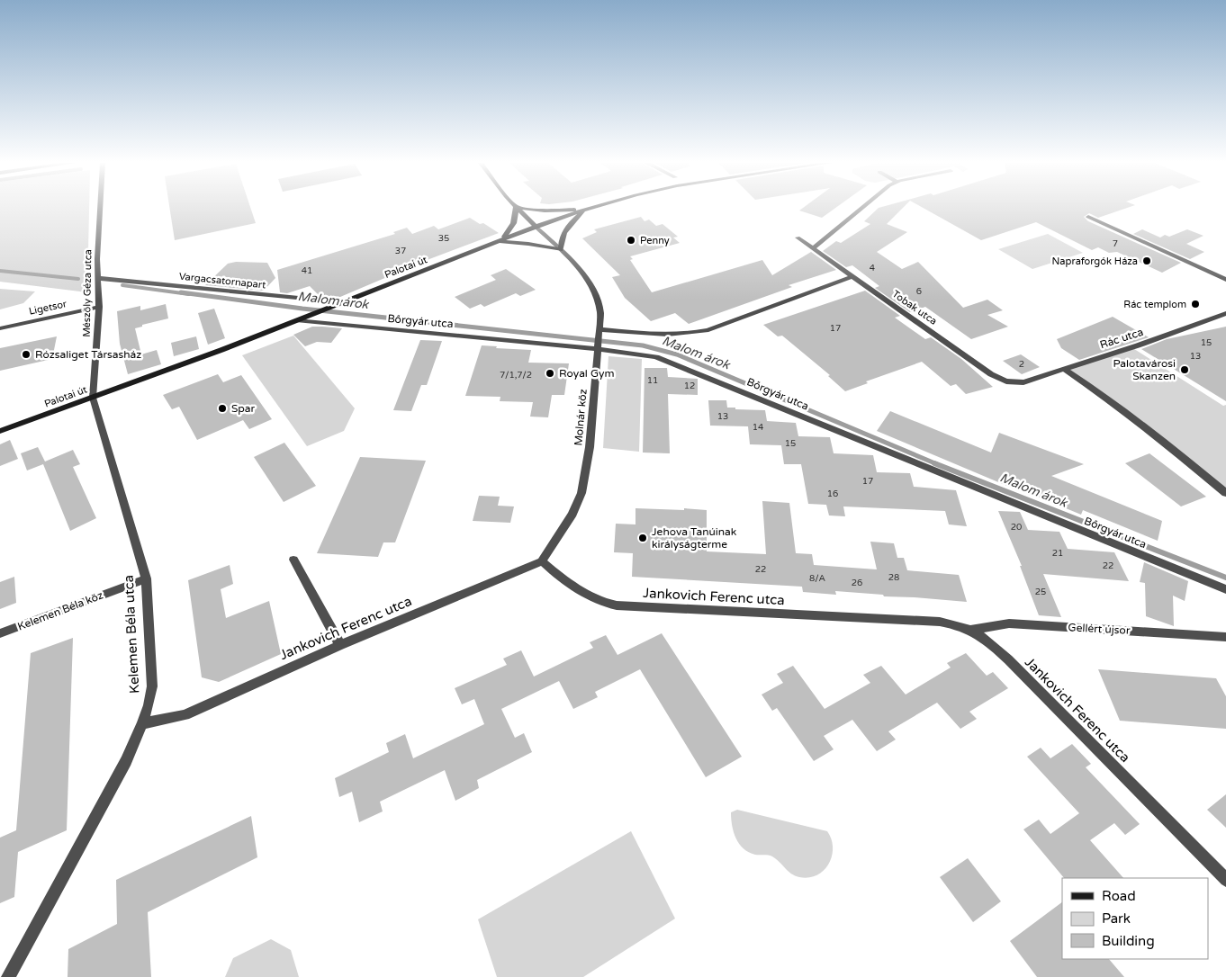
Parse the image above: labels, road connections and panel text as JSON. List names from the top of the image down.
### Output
{
  "streets": {
    "main road": ["Palotai út"],
    "street": [
      "Vargacsatornapart",
      "Mészöly Géza utca",
      "Ligetsor",
      "Tobak utca",
      "Bőrgyár utca",
      "Rác utca",
      "Molnár köz",
      "Jankovich Ferenc utca",
      "Kelemen Béla köz",
      "Gellért újsor",
      "Kelemen Béla utca"
    ]
  },
  "crossings": [
    ["Palotai út", "Vargacsatornapart"],
    ["Palotai út", "Mészöly Géza utca"],
    ["Palotai út", "Bőrgyár utca"],
    ["Palotai út", "Kelemen Béla utca"],
    ["Vargacsatornapart", "Mészöly Géza utca"],
    ["Mészöly Géza utca", "Ligetsor"],
    ["Mészöly Géza utca", "Kelemen Béla utca"],
    ["Tobak utca", "Rác utca"],
    ["Bőrgyár utca", "Molnár köz"],
    ["Molnár köz", "Jankovich Ferenc utca"],
    ["Jankovich Ferenc utca", "Gellért újsor"],
    ["Jankovich Ferenc utca", "Kelemen Béla utca"],
    ["Kelemen Béla köz", "Kelemen Béla utca"]
  ],
  "water": ["Malom árok"],
  "places": [
    "Penny",
    "Napraforgók Háza",
    "Rác templom",
    "Rózsaliget Társasház",
    "Palotavárosi Skanzen",
    "Royal Gym",
    "Spar",
    "Jehova Tanúinak királyságterme"
  ],
  "house_numbers": [
    "35",
    "7",
    "37",
    "4",
    "41",
    "6",
    "17",
    "15",
    "13",
    "2",
    "7/1,7/2",
    "11",
    "12",
    "13",
    "14",
    "15",
    "17",
    "16",
    "20",
    "21",
    "22",
    "22",
    "28",
    "8/A",
    "26",
    "25"
  ],
  "legend": ["Road", "Park", "Building"]
}
